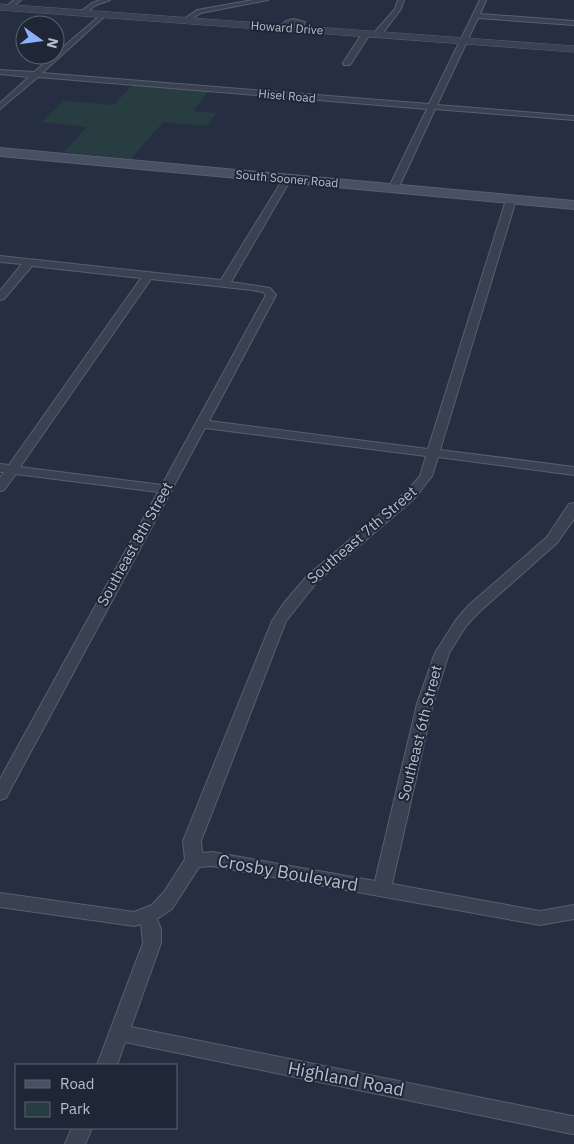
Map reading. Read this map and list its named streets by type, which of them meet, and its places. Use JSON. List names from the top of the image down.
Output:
{
  "streets": {
    "main road": ["South Sooner Road"],
    "street": [
      "Howard Drive",
      "Hisel Road",
      "Southeast 7th Street",
      "Southeast 8th Street",
      "Southeast 6th Street",
      "Crosby Boulevard",
      "Highland Road"
    ]
  },
  "crossings": [
    ["South Sooner Road", "Southeast 7th Street"],
    ["Southeast 7th Street", "Crosby Boulevard"],
    ["Southeast 6th Street", "Crosby Boulevard"]
  ],
  "legend": ["Road", "Park"],
  "north": "right"
}
